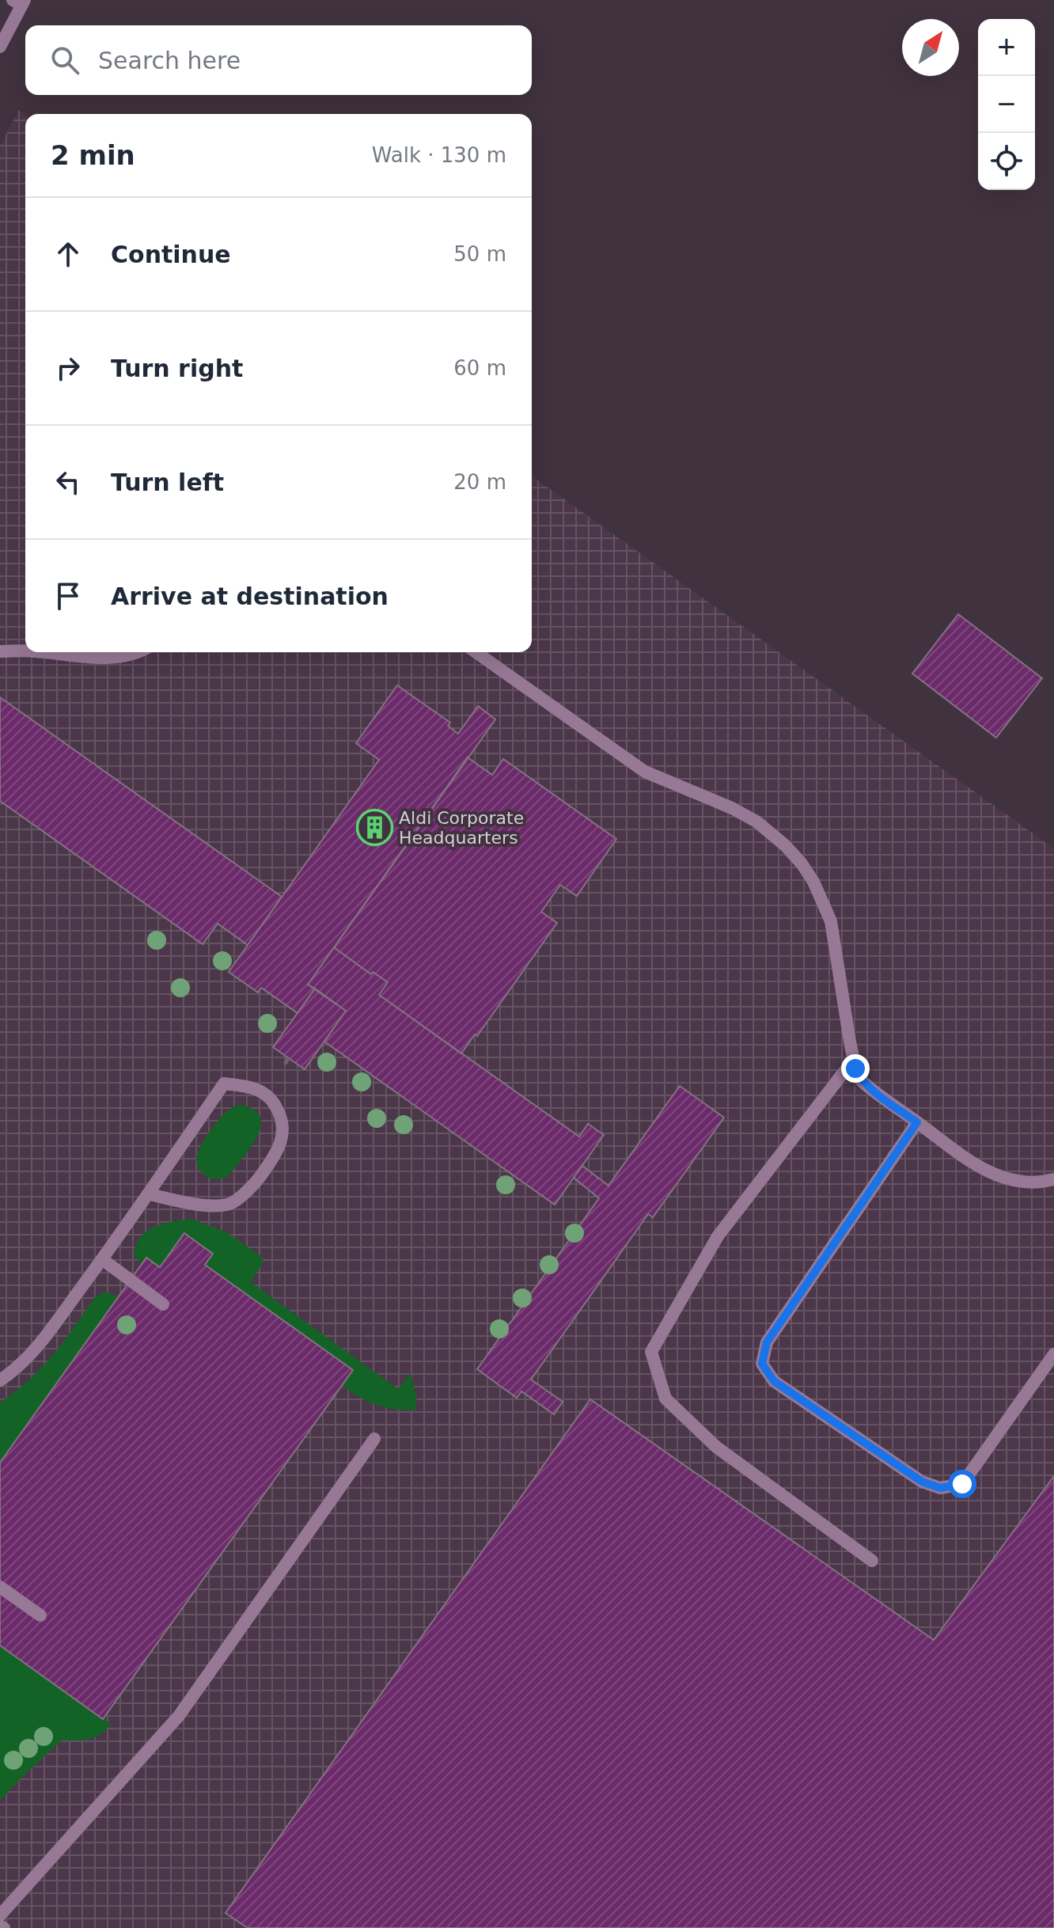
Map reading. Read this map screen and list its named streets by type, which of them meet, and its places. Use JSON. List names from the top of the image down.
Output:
{
  "places": {
    "building": ["Aldi Corporate Headquarters"]
  },
  "north": "top right",
  "page": {
    "map_buttons": ["+", "−"],
    "search": "Search here",
    "heading": ["2 min", "Walk · 130 m"],
    "list": [
      ["Continue", "50 m"],
      ["Turn right", "60 m"],
      ["Turn left", "20 m"],
      "Arrive at destination"
    ]
  }
}
